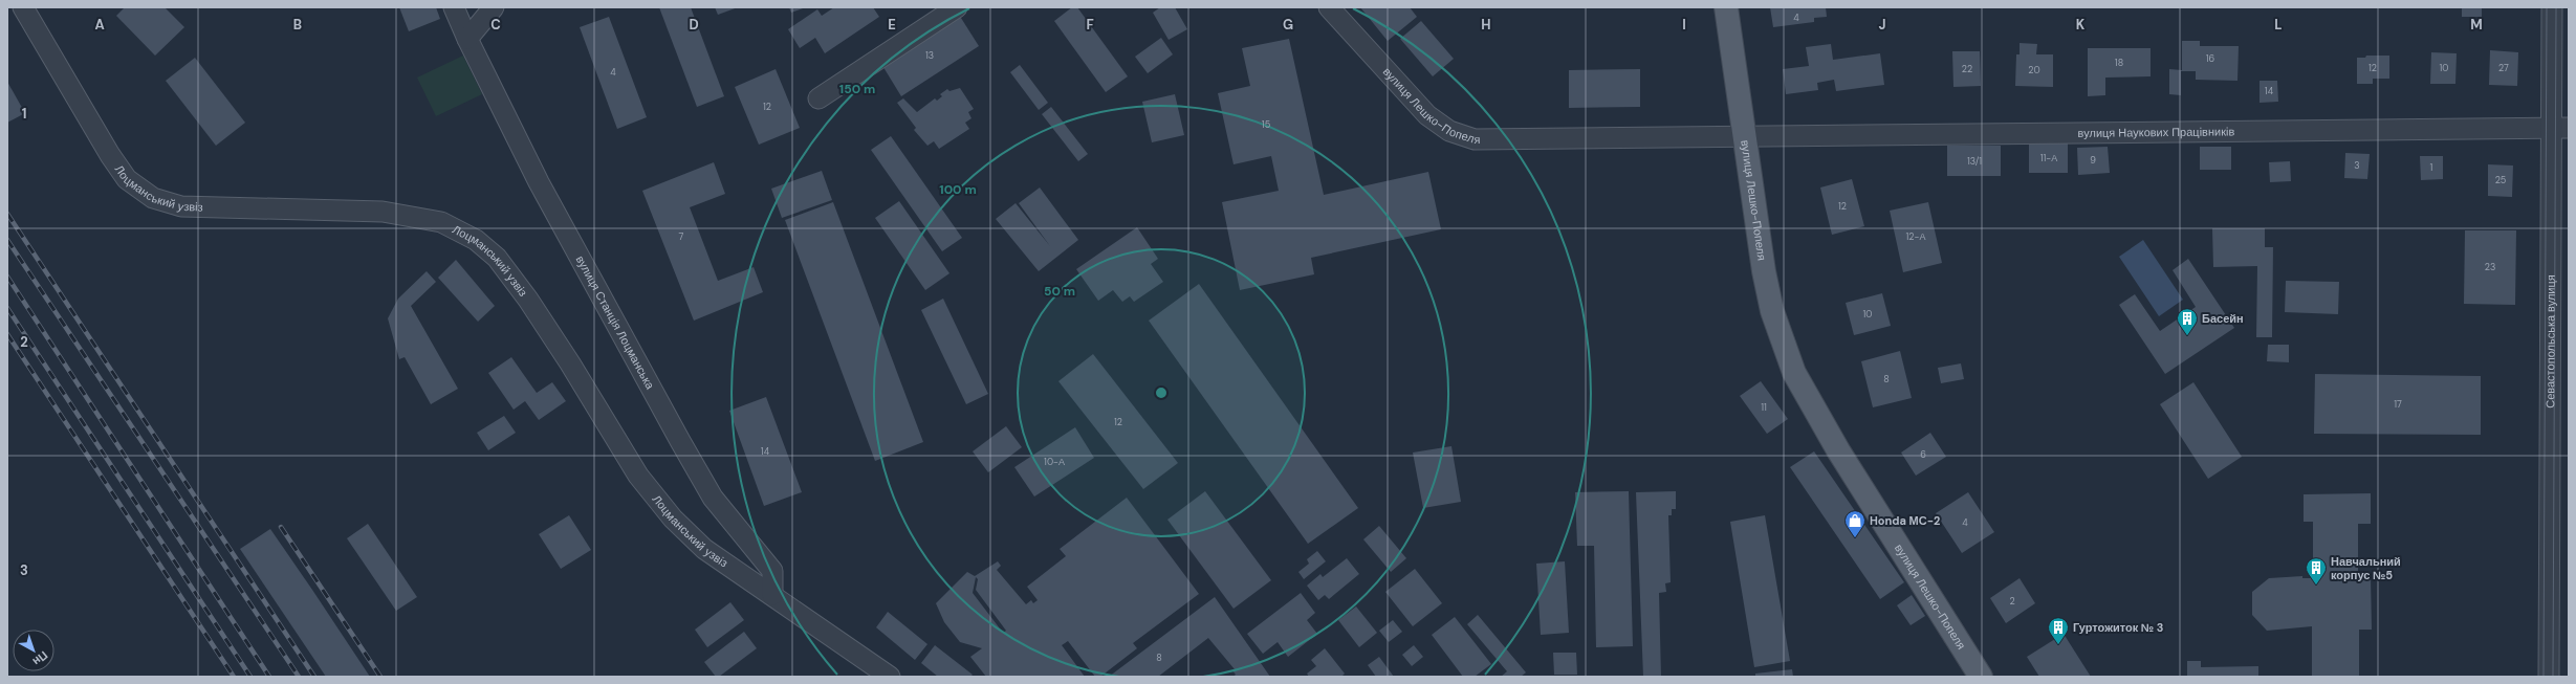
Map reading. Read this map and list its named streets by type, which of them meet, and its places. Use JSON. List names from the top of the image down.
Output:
{
  "streets": {
    "main road": ["вулиця Лешко-Попеля"],
    "street": [
      "вулиця Наукових Працівників",
      "Лоцманський узвіз",
      "вулиця Станція Лоцманська",
      "Севастопольська вулиця"
    ]
  },
  "crossings": [
    ["вулиця Лешко-Попеля", "вулиця Наукових Працівників"],
    ["вулиця Наукових Працівників", "Севастопольська вулиця"],
    ["Лоцманський узвіз", "вулиця Станція Лоцманська"]
  ],
  "places": {
    "building": ["Басейн", "Навчальний корпус №5", "Гуртожиток № 3"],
    "shop": ["Honda МС-2"]
  },
  "house_numbers": [
    "4",
    "13",
    "16",
    "18",
    "12",
    "10",
    "27",
    "22",
    "20",
    "4",
    "14",
    "12",
    "15",
    "11-А",
    "9",
    "13/1",
    "3",
    "1",
    "25",
    "12",
    "7",
    "12-А",
    "23",
    "10",
    "8",
    "17",
    "11",
    "12",
    "14",
    "6",
    "10-А",
    "4",
    "2",
    "8"
  ],
  "north": "bottom right",
  "grid": {
    "columns": [
      "A",
      "B",
      "C",
      "D",
      "E",
      "F",
      "G",
      "H",
      "I",
      "J",
      "K",
      "L",
      "M"
    ],
    "rows": ["1", "2", "3"]
  },
  "rings": ["150 m", "100 m", "50 m"]
}
